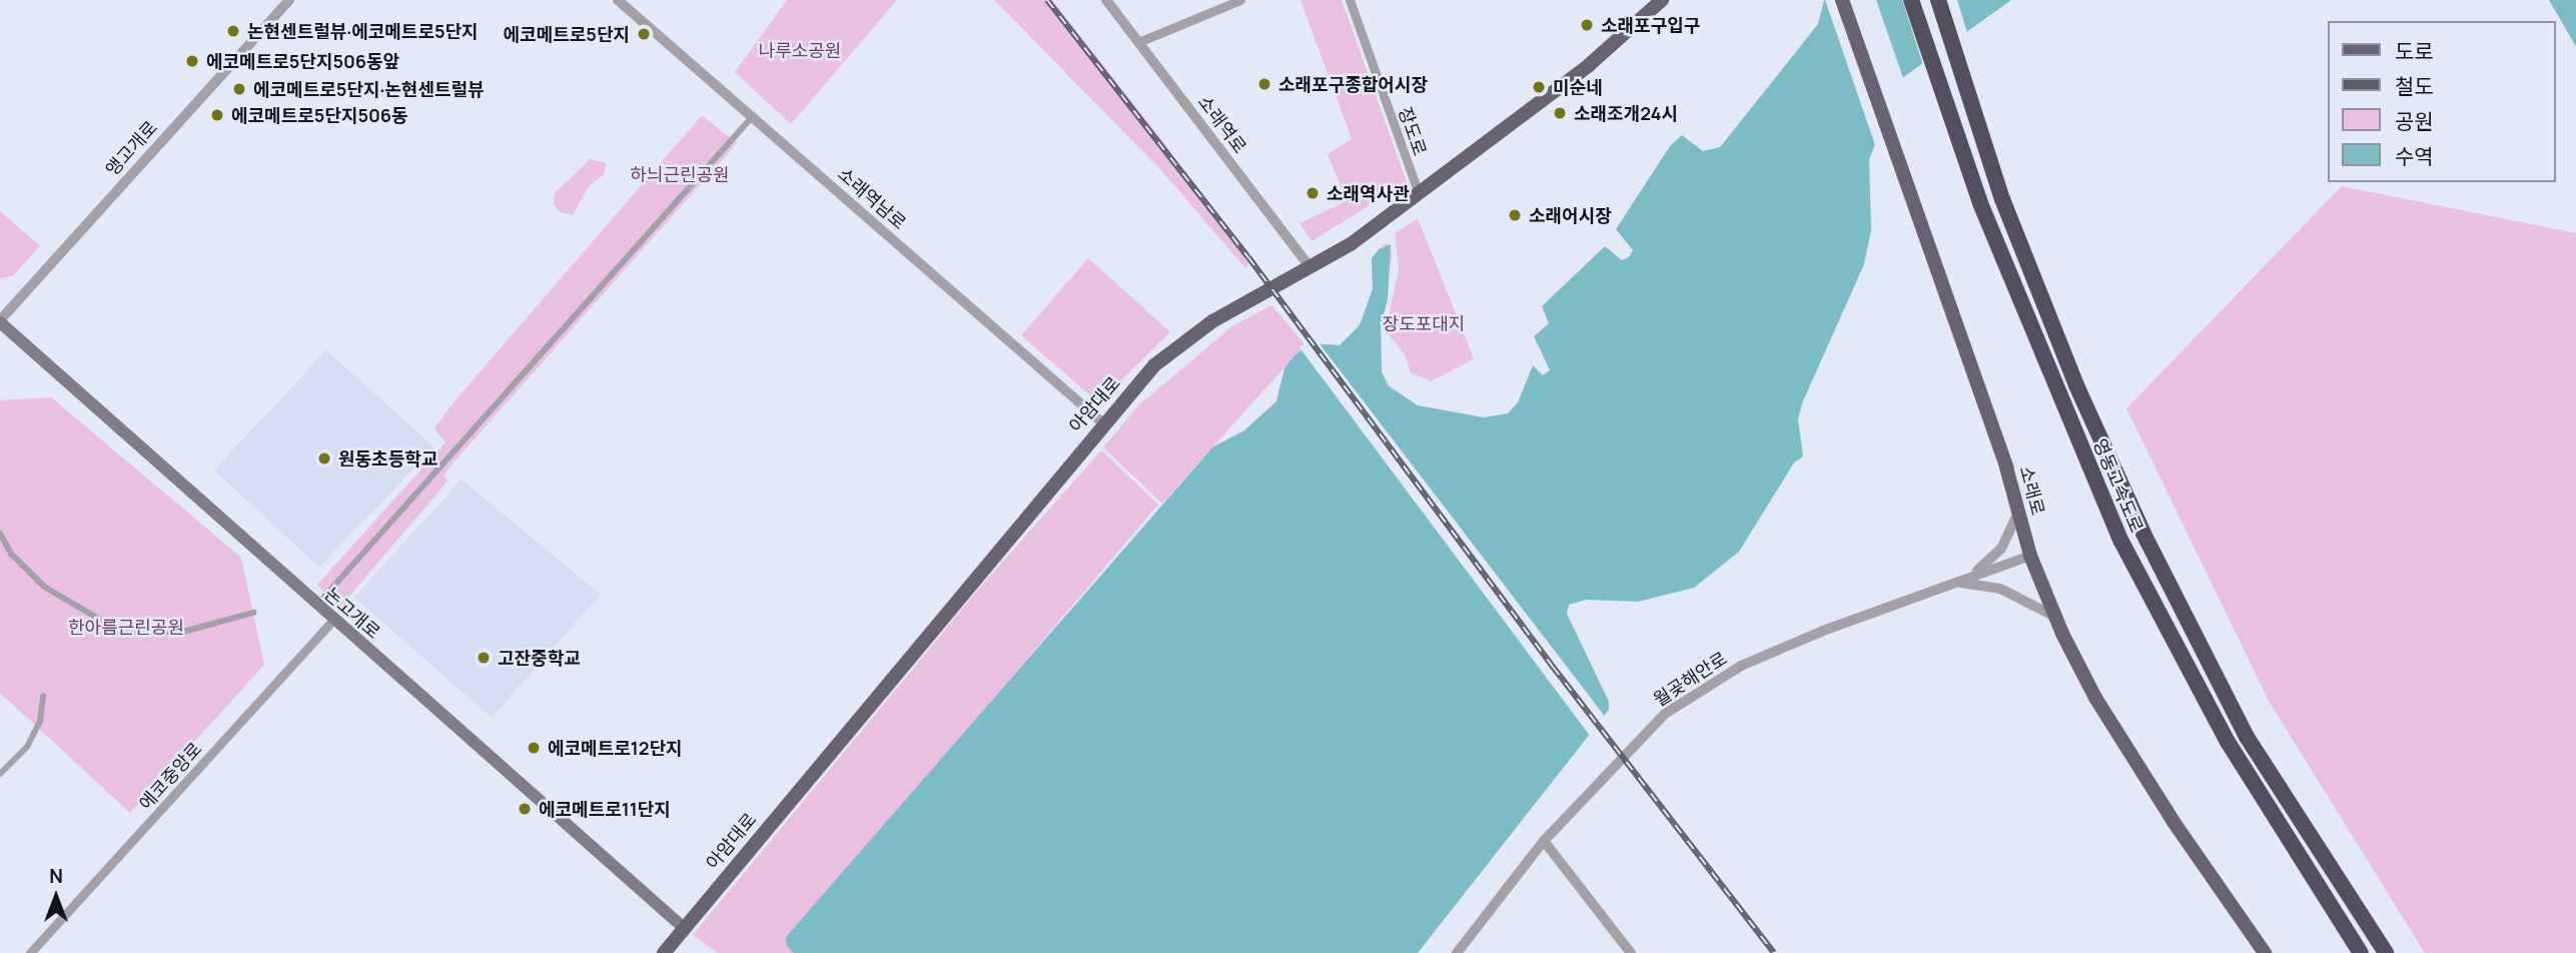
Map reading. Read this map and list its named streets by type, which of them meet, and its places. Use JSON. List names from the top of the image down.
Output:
{
  "streets": {
    "highway": ["영동고속도로"],
    "main road": ["아암대로", "소래로", "논고개로"],
    "street": [
      "소래역로",
      "장도로",
      "앵고개로",
      "소래역남로",
      "월곶해안로",
      "에코중앙로"
    ]
  },
  "crossings": [
    ["소래역로", "아암대로"],
    ["장도로", "아암대로"],
    ["앵고개로", "논고개로"],
    ["소래역남로", "아암대로"],
    ["아암대로", "논고개로"],
    ["소래로", "월곶해안로"],
    ["논고개로", "에코중앙로"]
  ],
  "parks": [
    "나루소공원",
    "하늬근린공원",
    "장도포대지",
    "한아름근린공원"
  ],
  "places": [
    "소래포구입구",
    "논현센트럴뷰·에코메트로5단지",
    "에코메트로5단지",
    "에코메트로5단지506동앞",
    "소래포구종합어시장",
    "미순네",
    "에코메트로5단지·논현센트럴뷰",
    "소래조개24시",
    "에코메트로5단지506동",
    "소래역사관",
    "소래어시장",
    "원동초등학교",
    "고잔중학교",
    "에코메트로12단지",
    "에코메트로11단지"
  ],
  "legend": [
    "도로",
    "철도",
    "공원",
    "수역"
  ],
  "north": "top"
}
